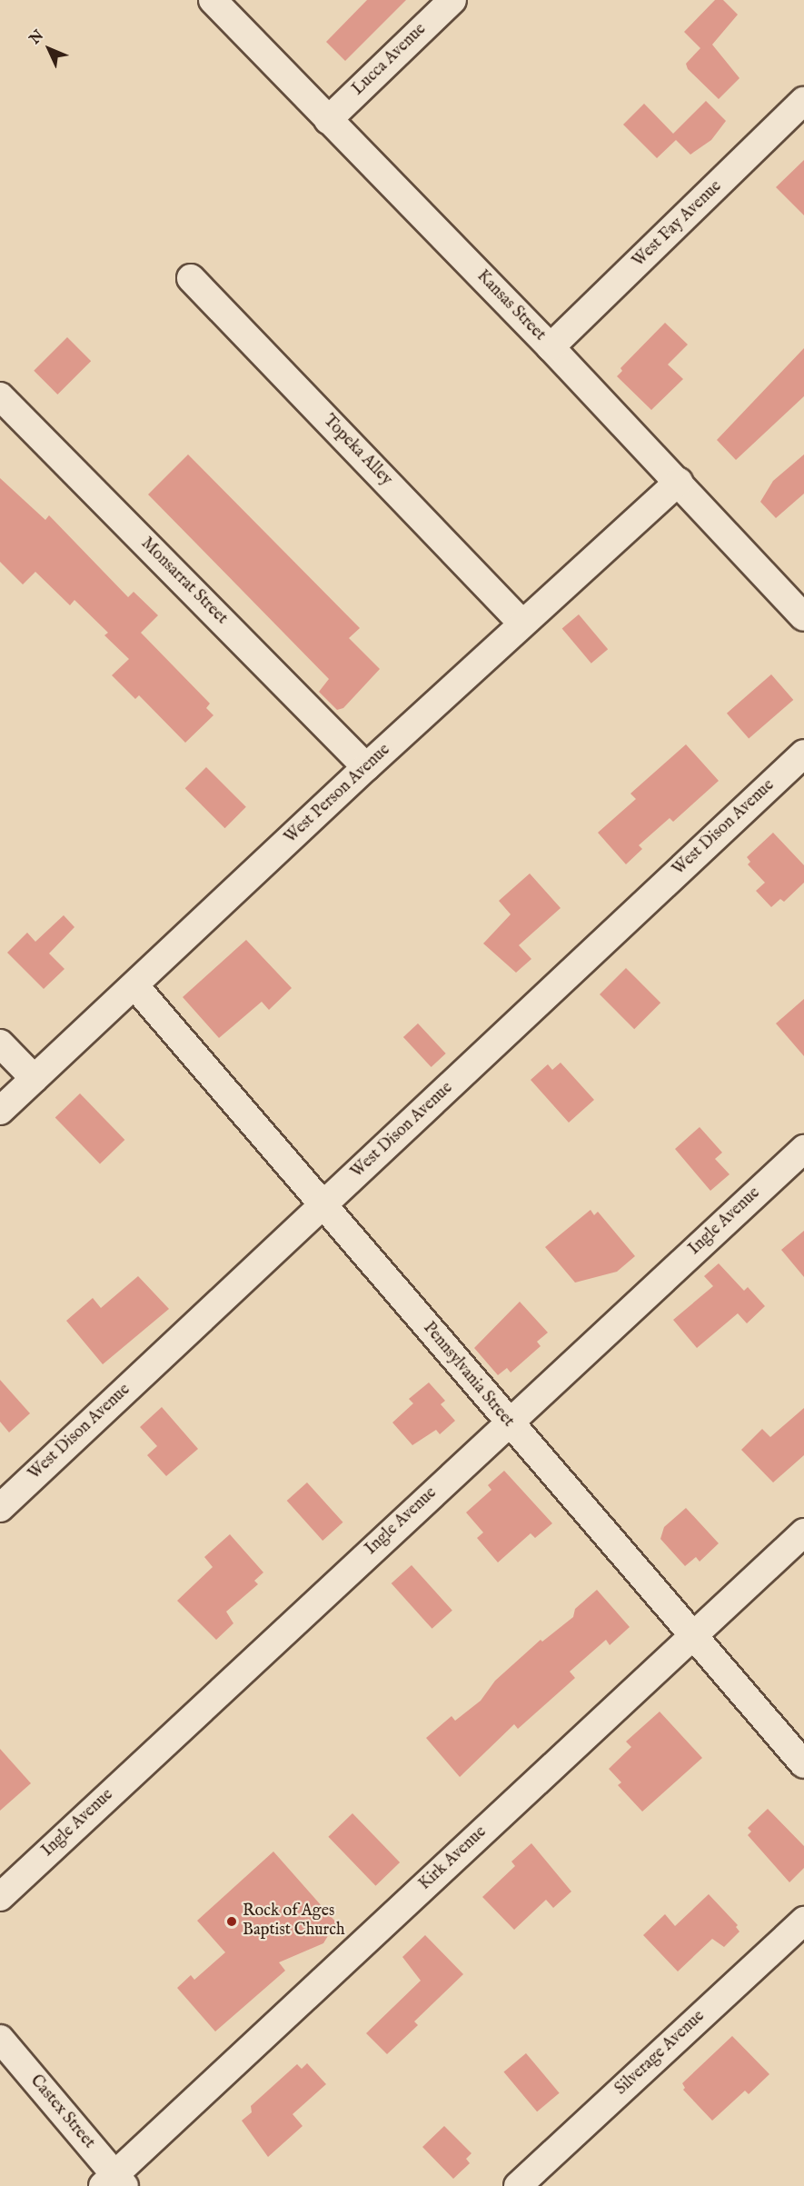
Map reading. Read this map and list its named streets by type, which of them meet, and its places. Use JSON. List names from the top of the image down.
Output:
{
  "streets": {
    "street": [
      "Lucca Avenue",
      "West Fay Avenue",
      "Kansas Street",
      "Topeka Alley",
      "Monsarrat Street",
      "West Person Avenue",
      "West Dison Avenue",
      "Ingle Avenue",
      "Pennsylvania Street",
      "Kirk Avenue",
      "Silverage Avenue",
      "Castex Street"
    ]
  },
  "crossings": [
    ["Lucca Avenue", "Kansas Street"],
    ["West Fay Avenue", "Kansas Street"],
    ["Kansas Street", "West Person Avenue"],
    ["Topeka Alley", "West Person Avenue"],
    ["Monsarrat Street", "West Person Avenue"],
    ["West Person Avenue", "Pennsylvania Street"],
    ["West Dison Avenue", "Pennsylvania Street"],
    ["Ingle Avenue", "Pennsylvania Street"],
    ["Pennsylvania Street", "Kirk Avenue"],
    ["Kirk Avenue", "Castex Street"]
  ],
  "places": ["Rock of Ages Baptist Church"],
  "north": "top left"
}
